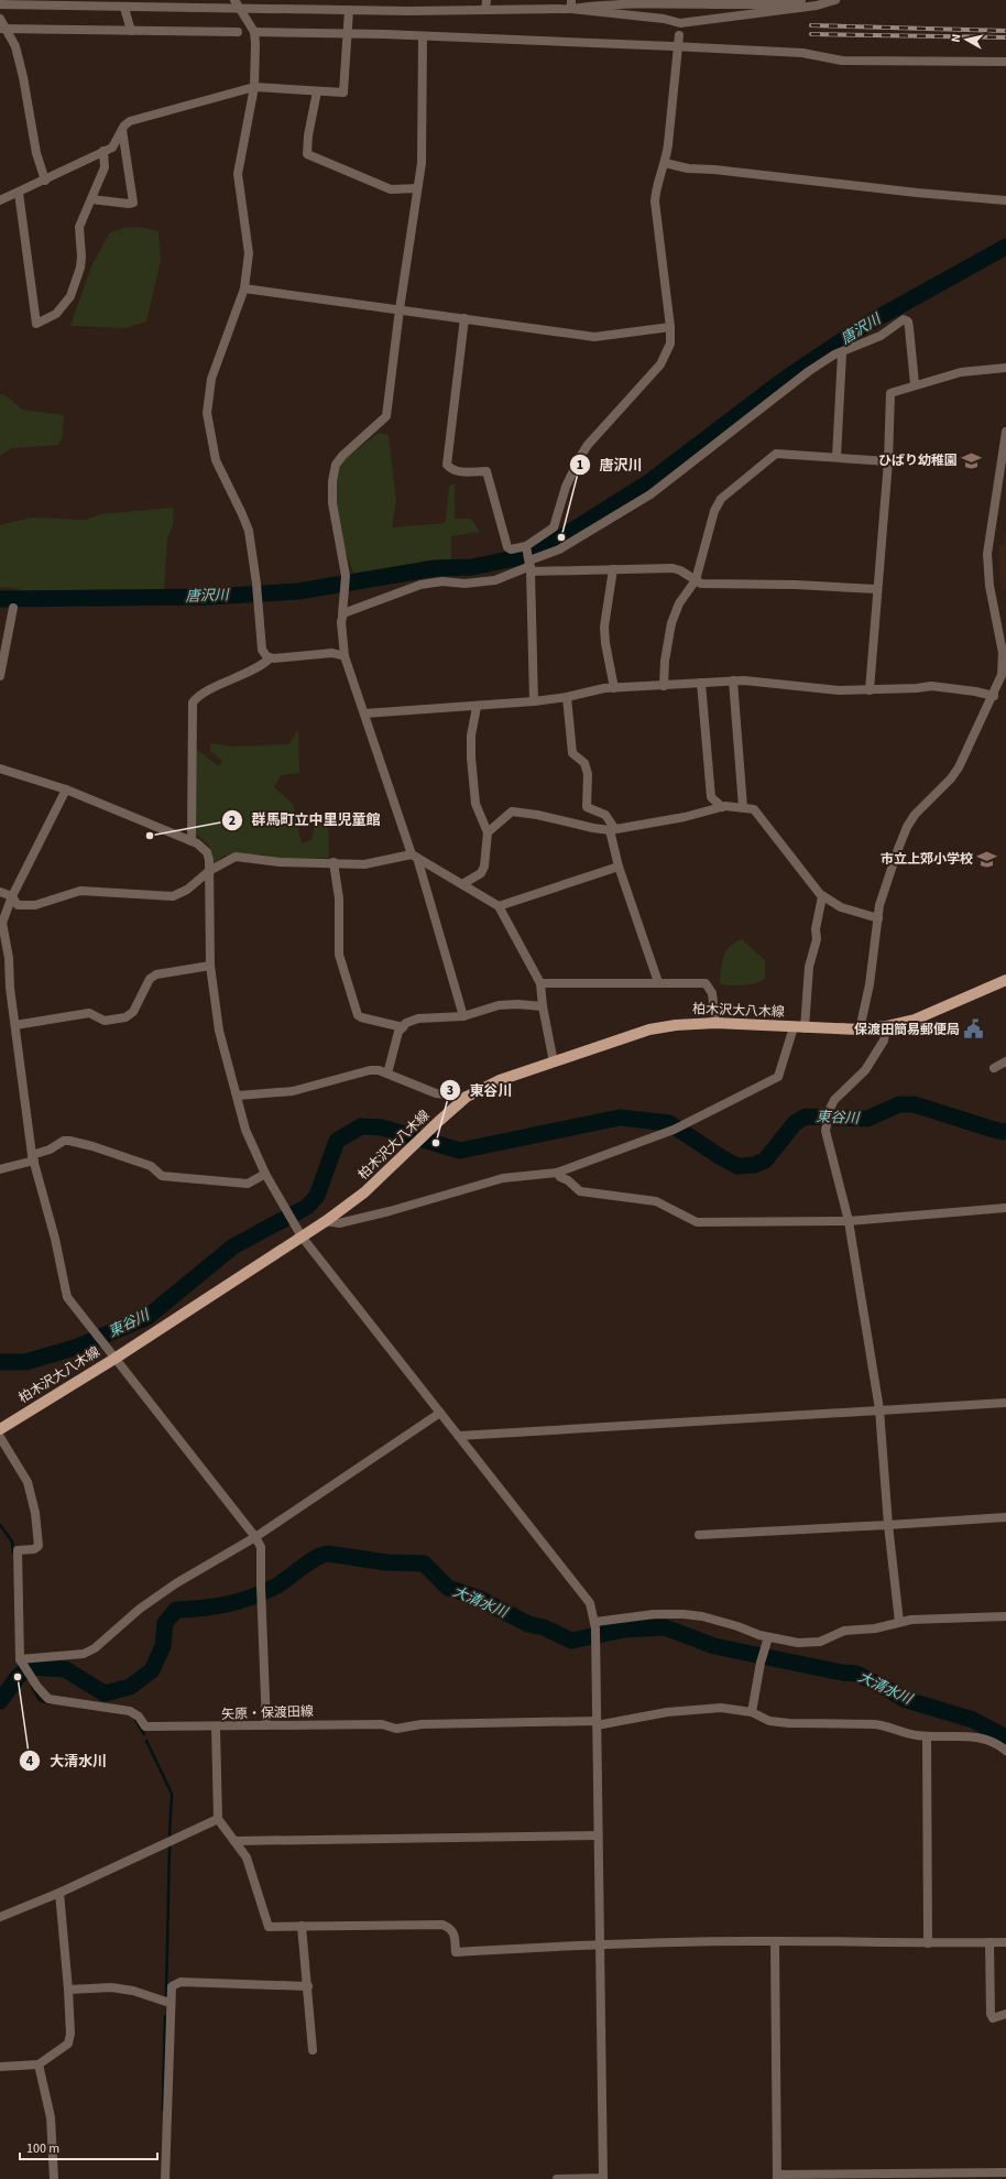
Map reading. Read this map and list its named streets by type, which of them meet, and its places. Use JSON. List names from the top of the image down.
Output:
{
  "streets": {
    "main road": ["柏木沢大八木線"],
    "street": ["矢原・保渡田線"]
  },
  "water": ["唐沢川", "東谷川", "大清水川"],
  "places": {
    "school or university": ["ひばり幼稚園", "市立上郊小学校"],
    "other": [
      "唐沢川",
      "群馬町立中里児童館",
      "東谷川",
      "大清水川"
    ],
    "public building": ["保渡田簡易郵便局"]
  },
  "scale_bar": "100 m",
  "north": "left"
}
